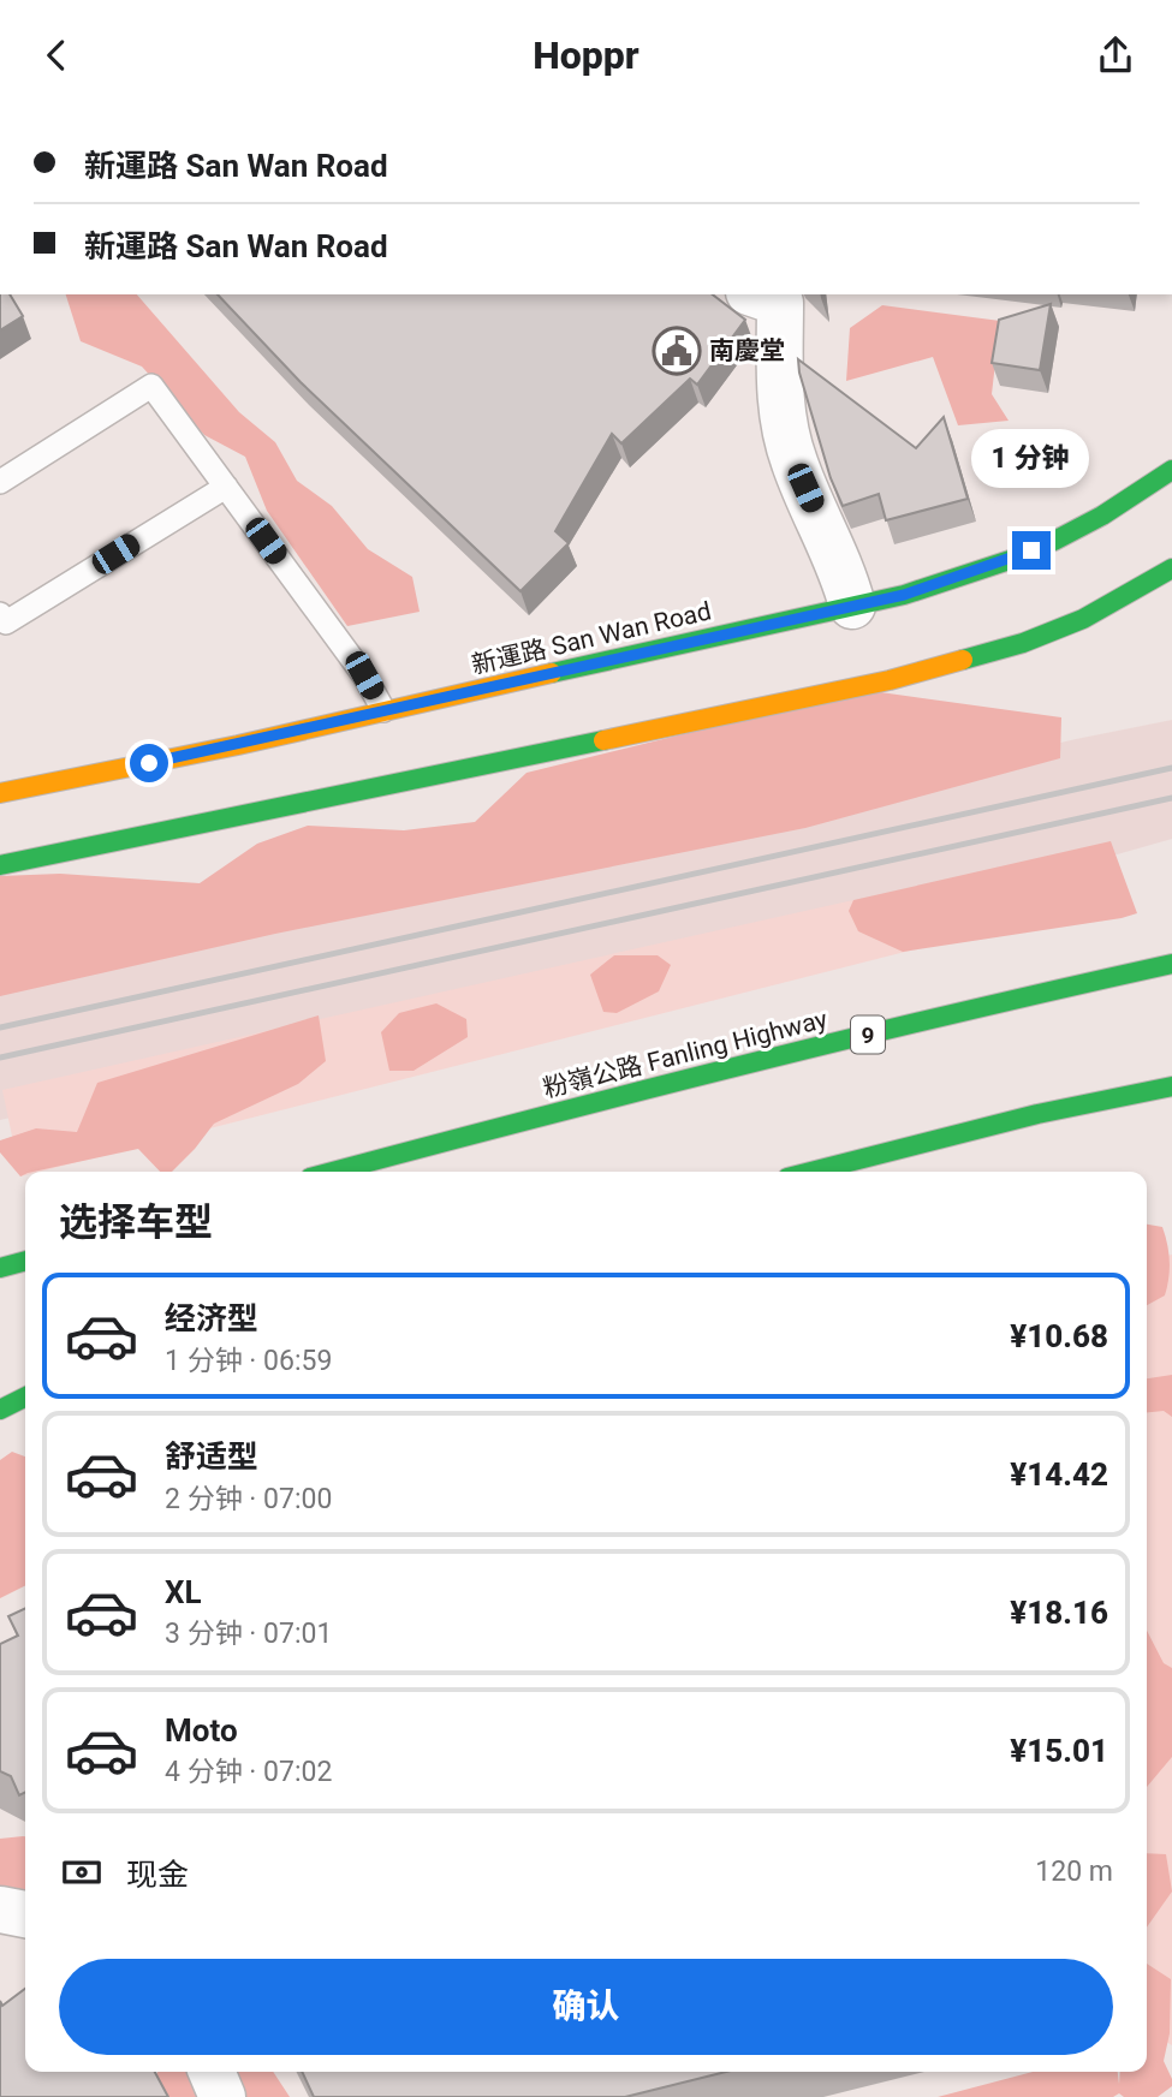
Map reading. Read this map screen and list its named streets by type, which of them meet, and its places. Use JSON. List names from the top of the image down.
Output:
{
  "streets": {
    "main road": ["新運路 San Wan Road", "9", "粉嶺公路 Fanling Highway"]
  },
  "places": {
    "public building": ["南慶堂"]
  },
  "page": {
    "header": "Hoppr",
    "banner": ["新運路 San Wan Road", "新運路 San Wan Road"],
    "bubble": "1 分钟",
    "heading": "选择车型",
    "list": [
      {
        "name": "经济型",
        "note": "1 分钟 · 06:59",
        "value": "¥10.68"
      },
      {
        "name": "舒适型",
        "note": "2 分钟 · 07:00",
        "value": "¥14.42"
      },
      {
        "name": "XL",
        "note": "3 分钟 · 07:01",
        "value": "¥18.16"
      },
      {
        "name": "Moto",
        "note": "4 分钟 · 07:02",
        "value": "¥15.01"
      }
    ],
    "pay": ["现金", "120 m"],
    "buttons": "确认"
  }
}
